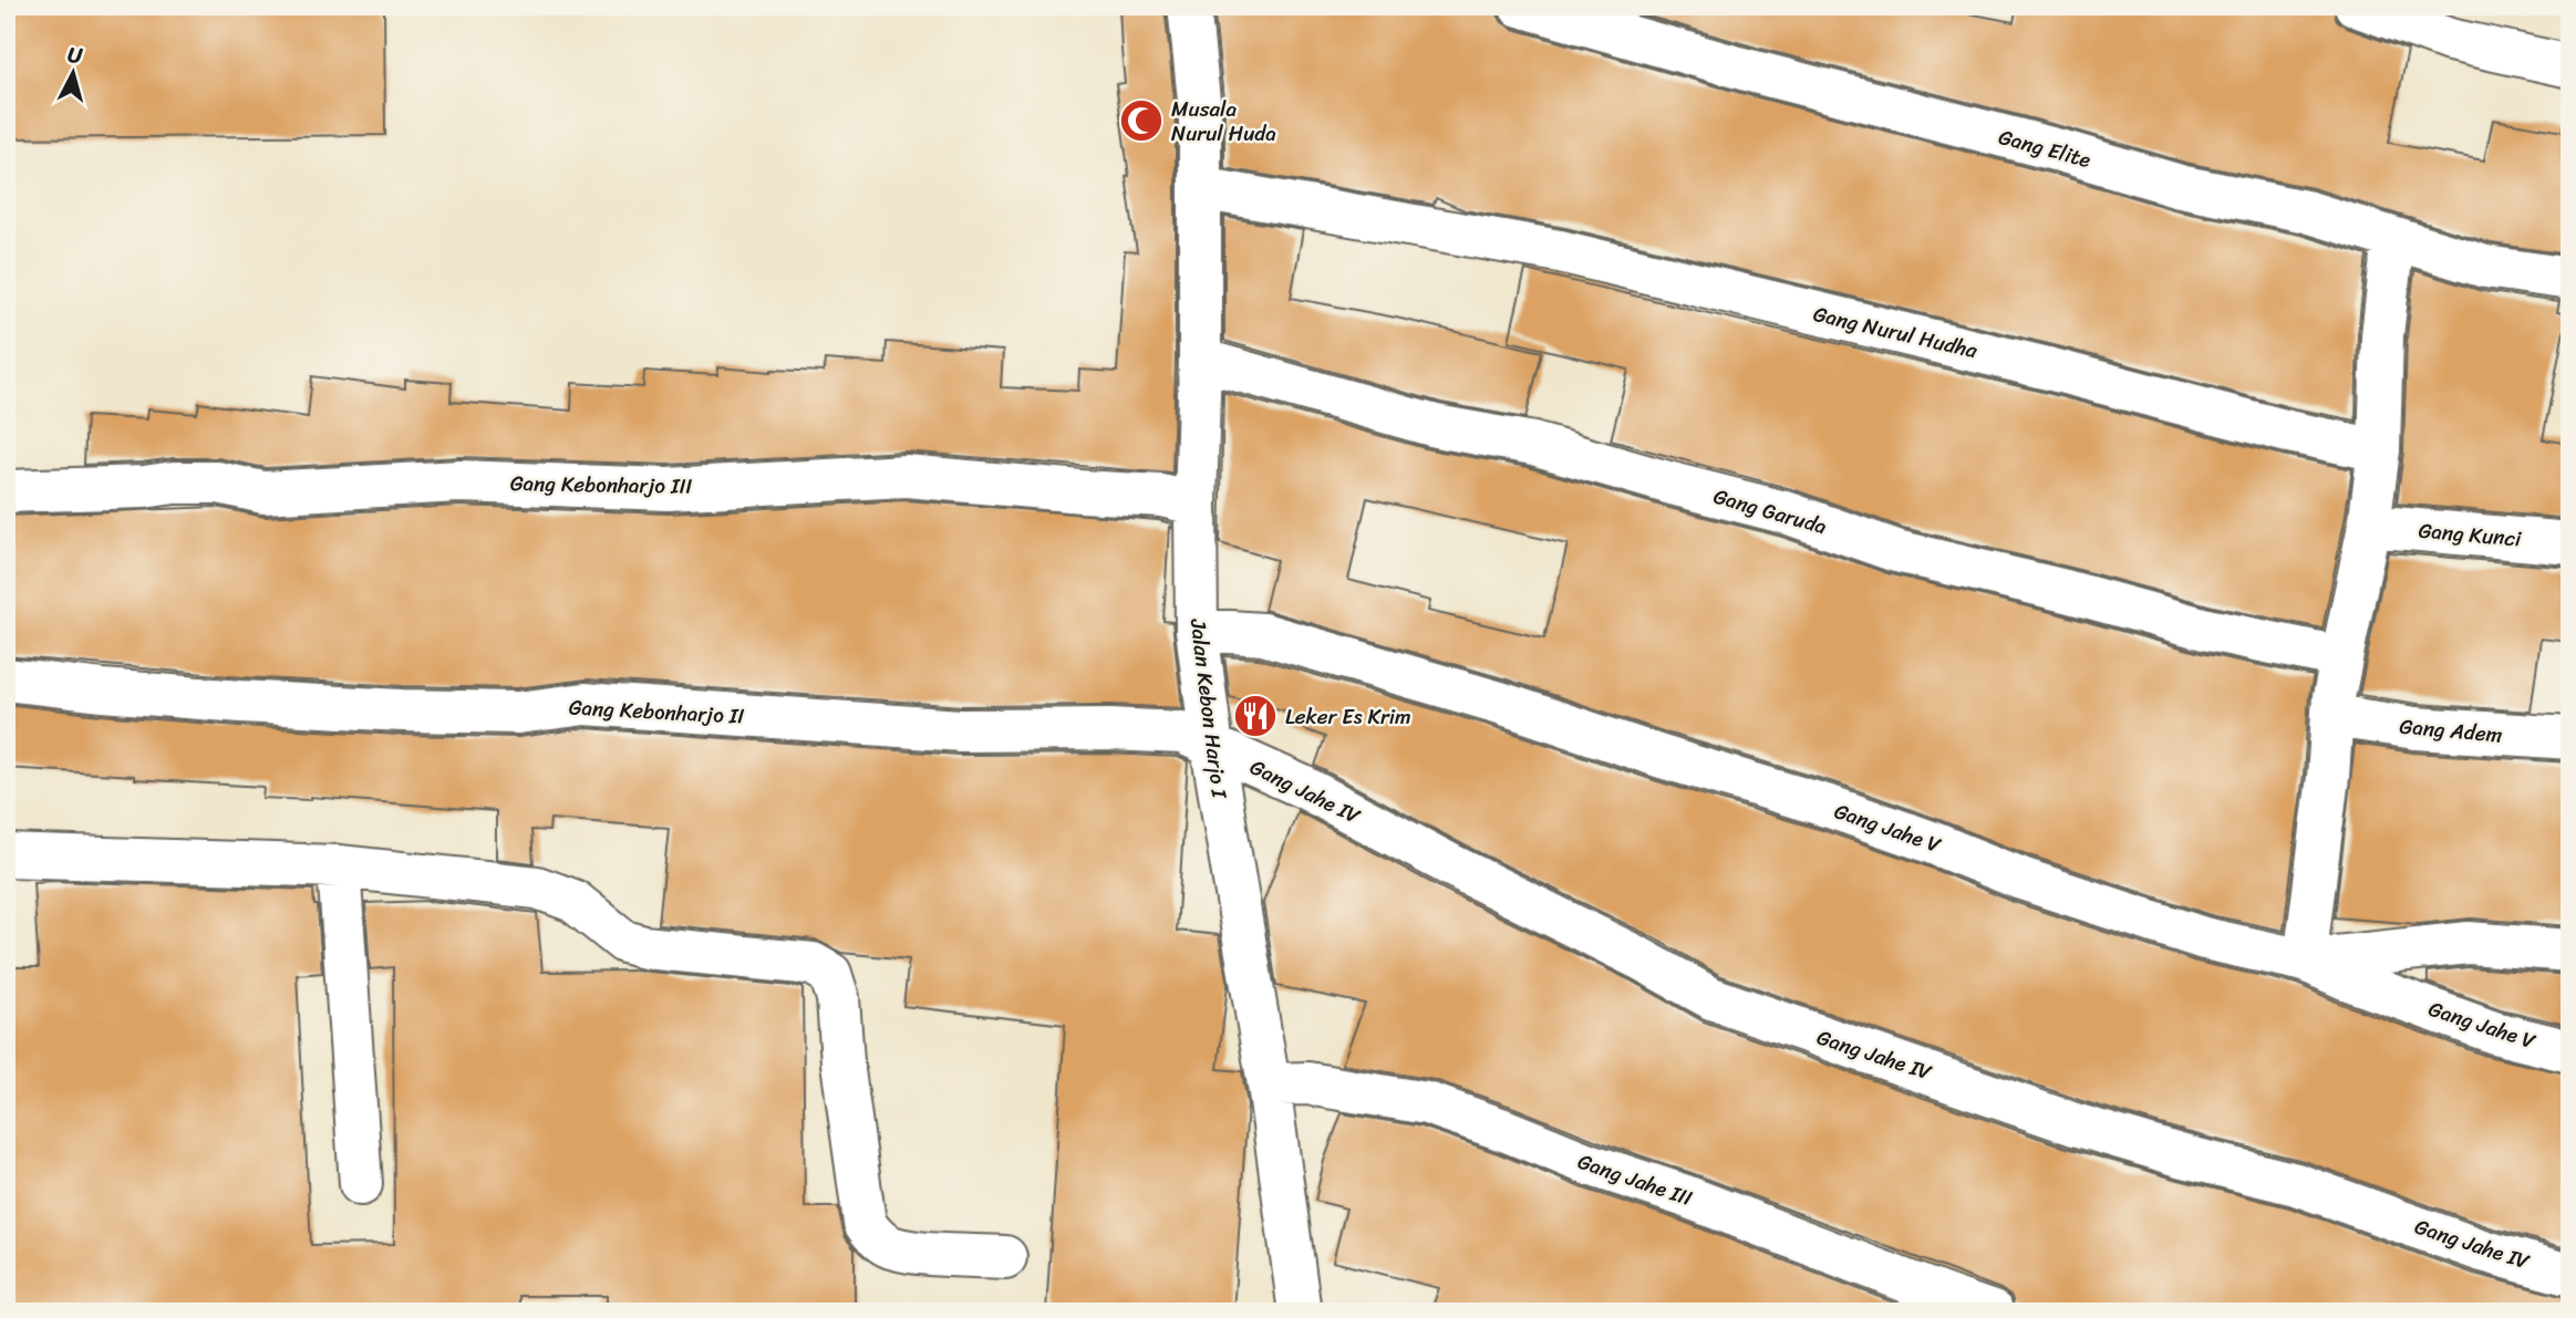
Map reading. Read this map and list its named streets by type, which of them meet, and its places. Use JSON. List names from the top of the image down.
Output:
{
  "streets": {
    "street": [
      "Gang Elite",
      "Gang Nurul Hudha",
      "Gang Kebonharjo III",
      "Gang Garuda",
      "Gang Kunci",
      "Jalan Kebon Harjo I",
      "Gang Kebonharjo II",
      "Gang Adem",
      "Gang Jahe IV",
      "Gang Jahe V",
      "Gang Jahe III"
    ]
  },
  "crossings": [
    ["Gang Nurul Hudha", "Jalan Kebon Harjo I"],
    ["Gang Kebonharjo III", "Jalan Kebon Harjo I"],
    ["Gang Garuda", "Jalan Kebon Harjo I"],
    ["Jalan Kebon Harjo I", "Gang Kebonharjo II"],
    ["Jalan Kebon Harjo I", "Gang Jahe IV"],
    ["Jalan Kebon Harjo I", "Gang Jahe V"],
    ["Jalan Kebon Harjo I", "Gang Jahe III"],
    ["Gang Kebonharjo II", "Gang Jahe IV"]
  ],
  "places": {
    "mosque": ["Musala Nurul Huda"],
    "restaurant": ["Leker Es Krim"]
  },
  "north": "top"
}
